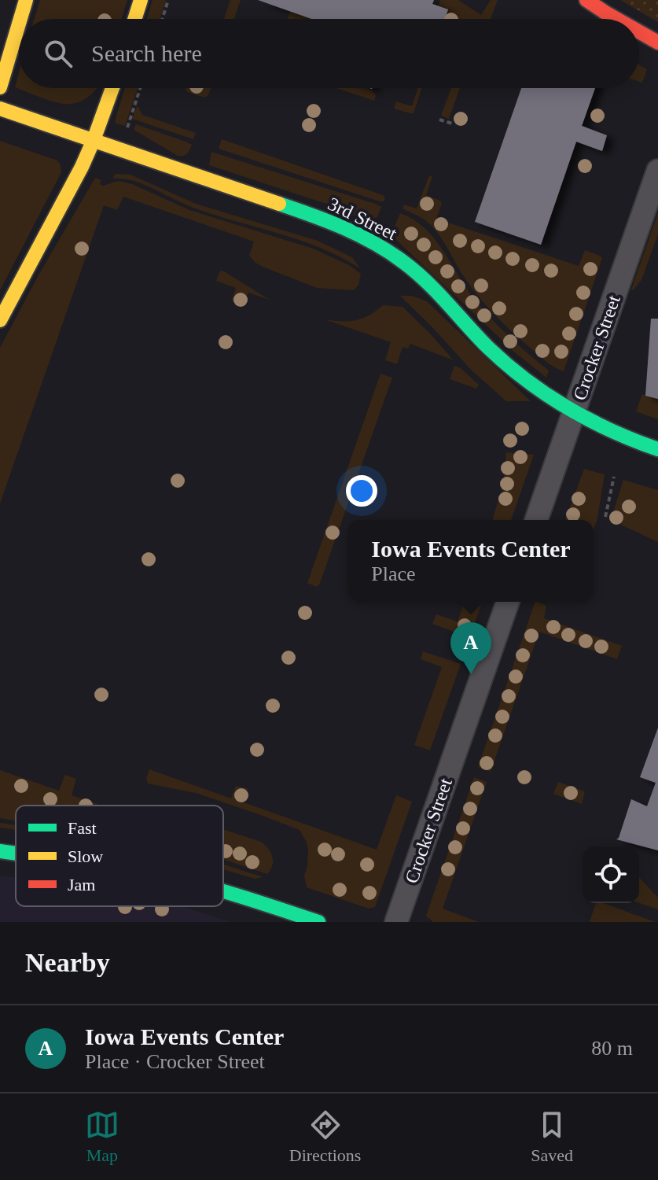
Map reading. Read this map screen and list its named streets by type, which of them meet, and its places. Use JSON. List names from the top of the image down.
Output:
{
  "streets": {
    "main road": ["3rd Street"],
    "street": ["Crocker Street"]
  },
  "crossings": [
    ["3rd Street", "Crocker Street"]
  ],
  "legend": ["Fast", "Slow", "Jam"],
  "page": {
    "search": "Search here",
    "popup": ["Iowa Events Center", "Place"],
    "pins": "A",
    "heading": "Nearby",
    "list": [
      {
        "mark": "A",
        "name": "Iowa Events Center",
        "note": "Place · Crocker Street",
        "value": "80 m"
      }
    ],
    "nav": ["Map", "Directions", "Saved"]
  }
}
